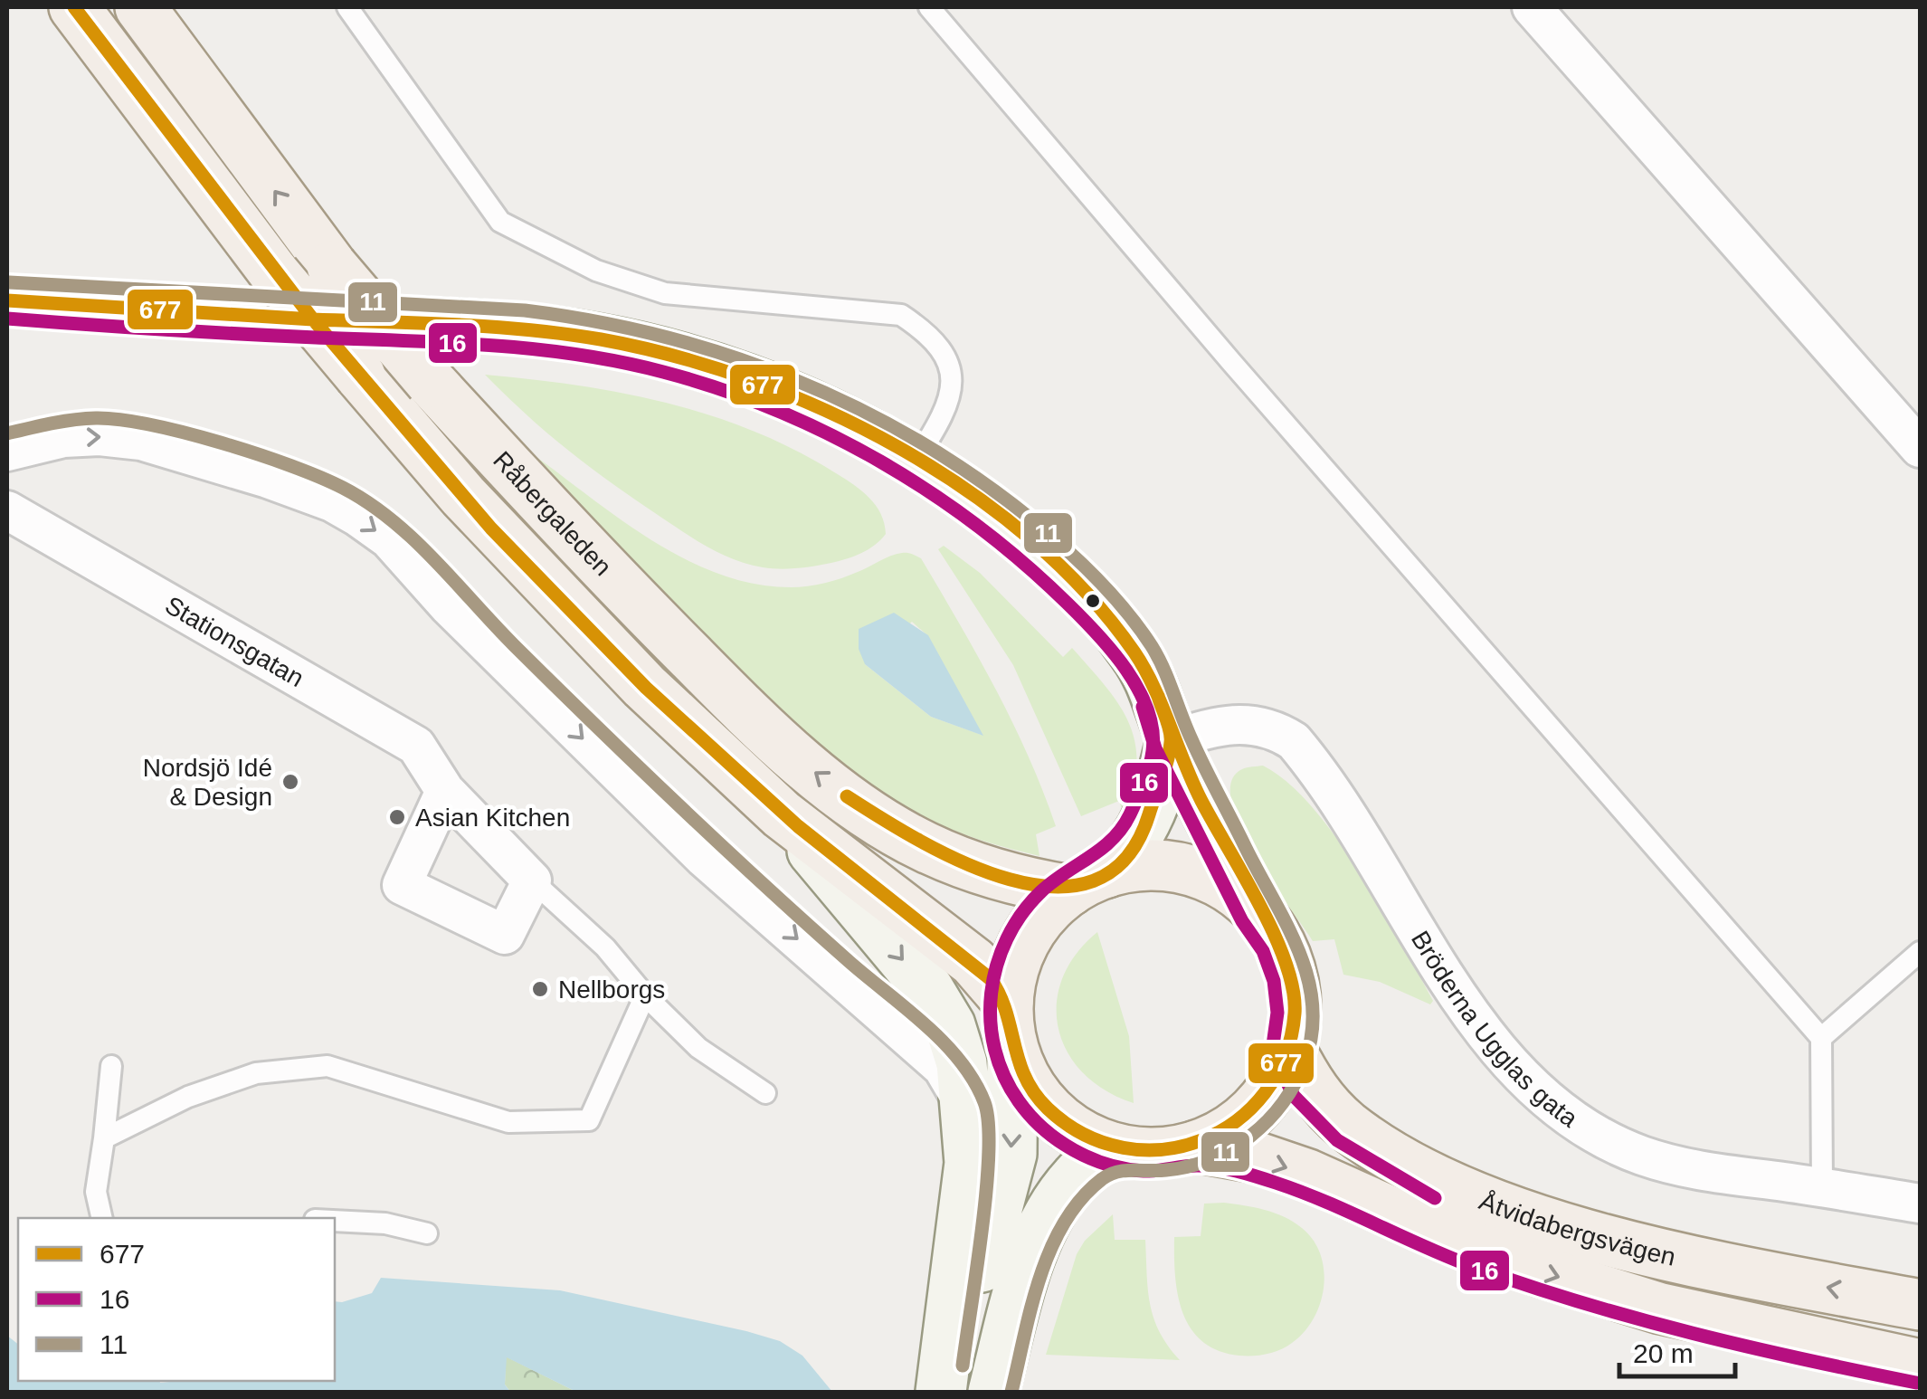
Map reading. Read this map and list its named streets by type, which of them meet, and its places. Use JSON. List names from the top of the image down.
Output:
{
  "streets": {
    "main road": ["Råbergaleden", "Åtvidabergsvägen"],
    "street": ["Stationsgatan", "Bröderna Ugglas gata"]
  },
  "crossings": [
    ["Råbergaleden", "Åtvidabergsvägen"]
  ],
  "places": ["Nordsjö Idé & Design", "Asian Kitchen", "Nellborgs"],
  "lines": ["transit line 677", "transit line 11", "transit line 16"],
  "legend": ["677", "16", "11"],
  "scale_bar": "20 m"
}
